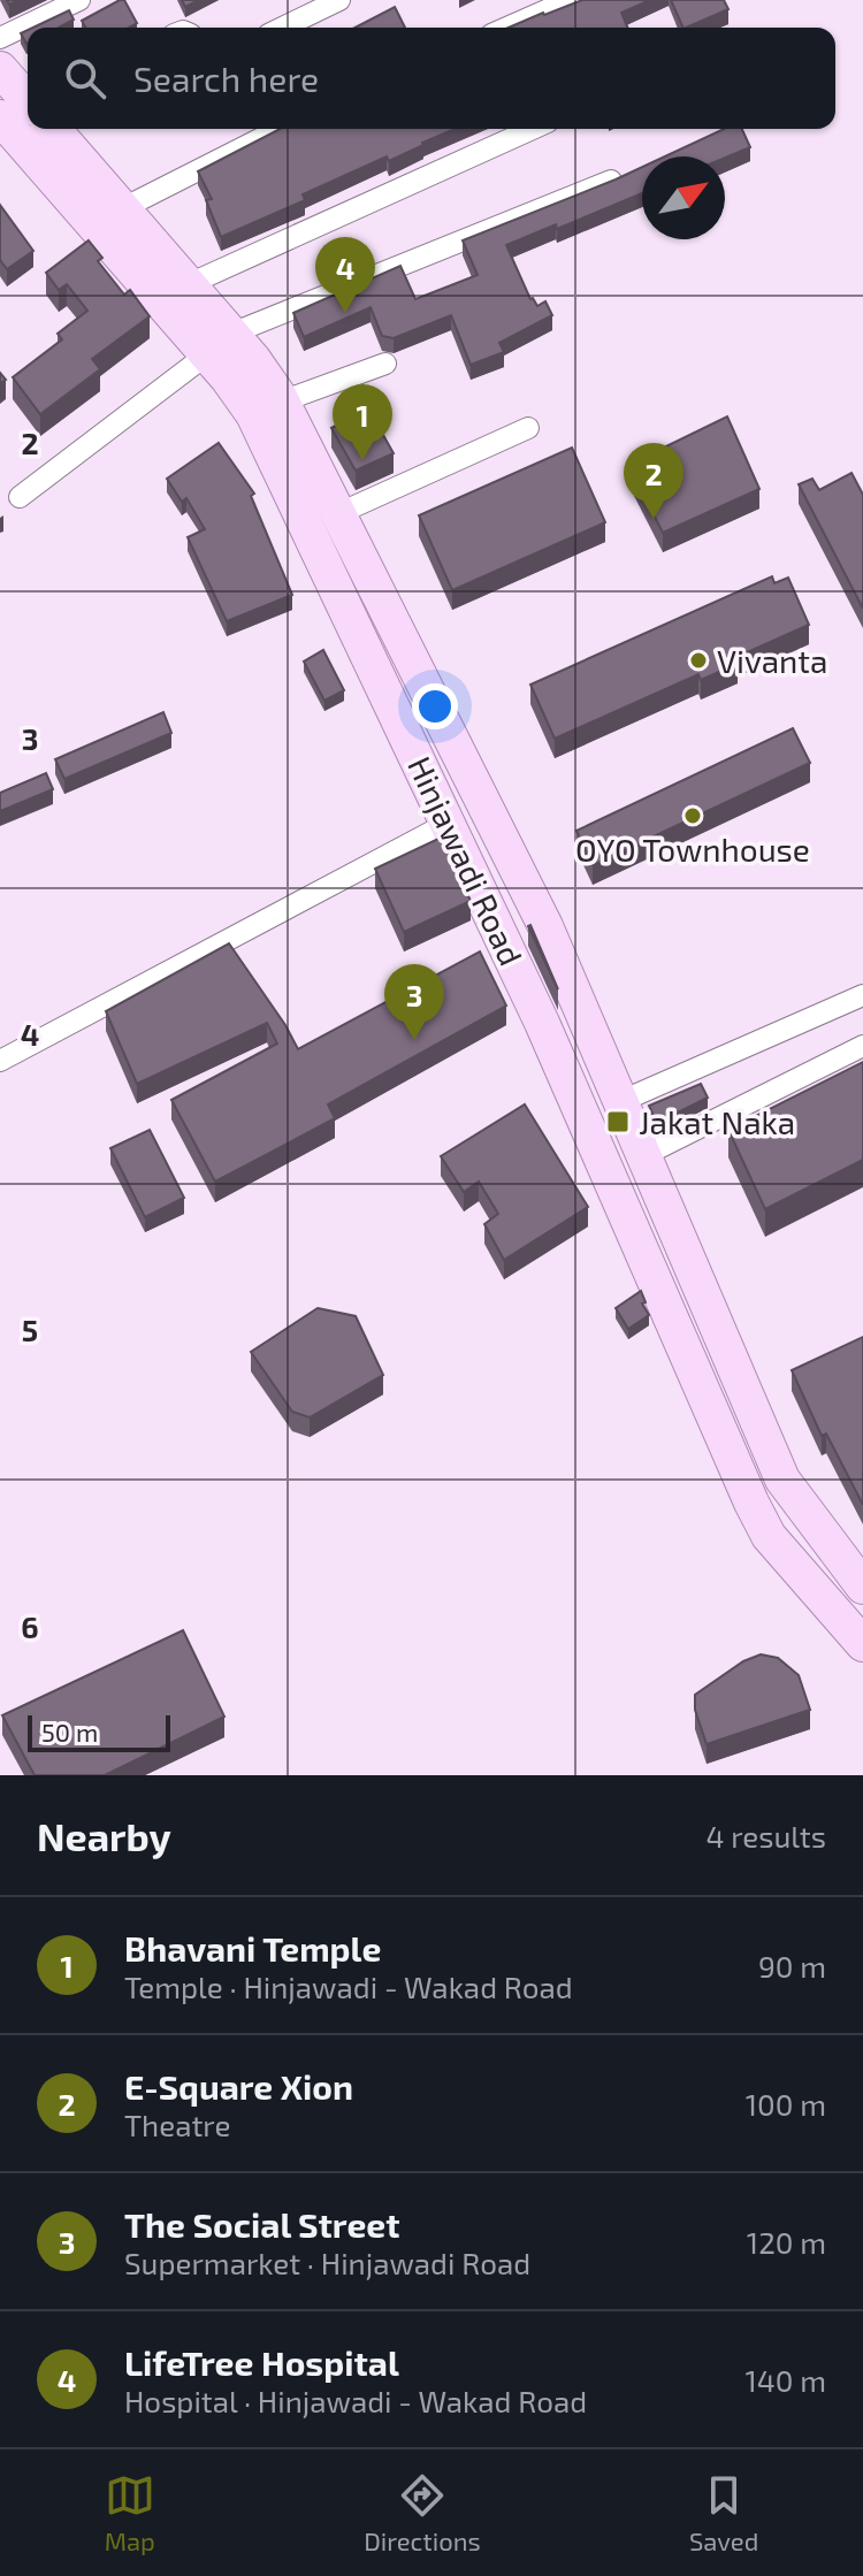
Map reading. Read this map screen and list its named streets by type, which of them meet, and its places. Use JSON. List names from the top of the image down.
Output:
{
  "streets": {
    "main road": ["Hinjawadi Road"]
  },
  "places": {
    "other": ["Vivanta", "OYO Townhouse"],
    "transit": ["Jakat Naka"]
  },
  "scale_bar": "50 m",
  "north": "top right",
  "page": {
    "search": "Search here",
    "pins": [
      "4",
      "1",
      "2",
      "3"
    ],
    "scale": "50 m",
    "heading": ["Nearby", "4 results"],
    "list": [
      {
        "mark": "1",
        "name": "Bhavani Temple",
        "note": "Temple · Hinjawadi - Wakad Road",
        "value": "90 m"
      },
      {
        "mark": "2",
        "name": "E-Square Xion",
        "note": "Theatre",
        "value": "100 m"
      },
      {
        "mark": "3",
        "name": "The Social Street",
        "note": "Supermarket · Hinjawadi Road",
        "value": "120 m"
      },
      {
        "mark": "4",
        "name": "LifeTree Hospital",
        "note": "Hospital · Hinjawadi - Wakad Road",
        "value": "140 m"
      }
    ],
    "nav": ["Map", "Directions", "Saved"]
  },
  "grid": {
    "rows": [
      "2",
      "3",
      "4",
      "5",
      "6"
    ]
  }
}
